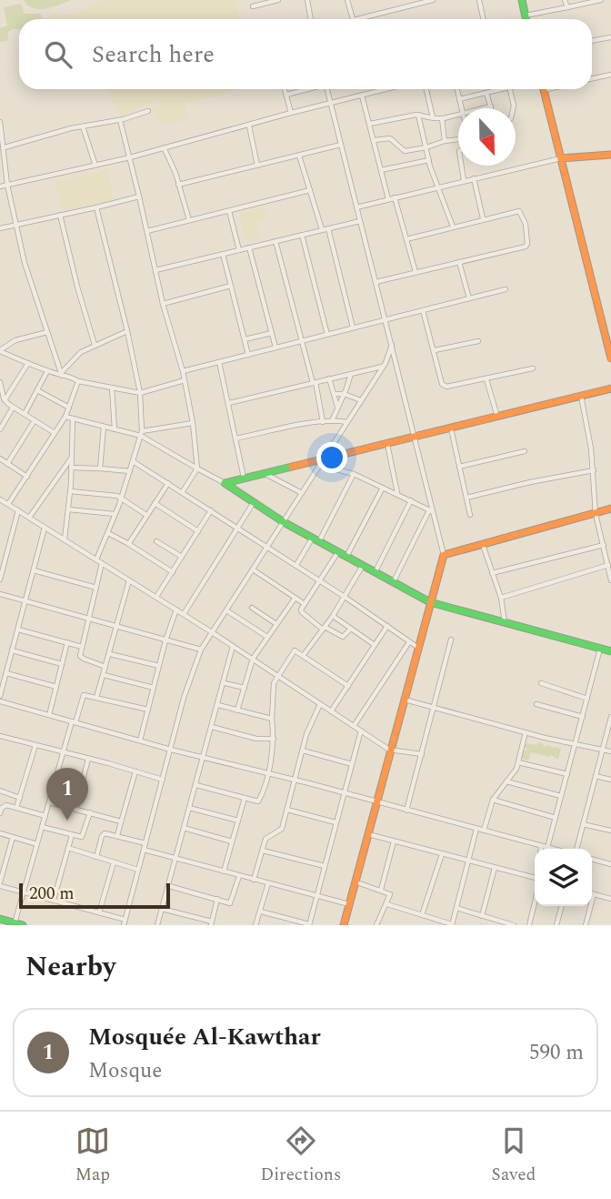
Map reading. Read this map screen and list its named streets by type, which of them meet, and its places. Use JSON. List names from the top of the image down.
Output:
{
  "scale_bar": "200 m",
  "north": "bottom",
  "page": {
    "search": "Search here",
    "pins": "1",
    "scale": "200 m",
    "heading": "Nearby",
    "list": [
      {
        "mark": "1",
        "name": "Mosquée Al-Kawthar",
        "note": "Mosque",
        "value": "590 m"
      }
    ],
    "nav": ["Map", "Directions", "Saved"]
  }
}
